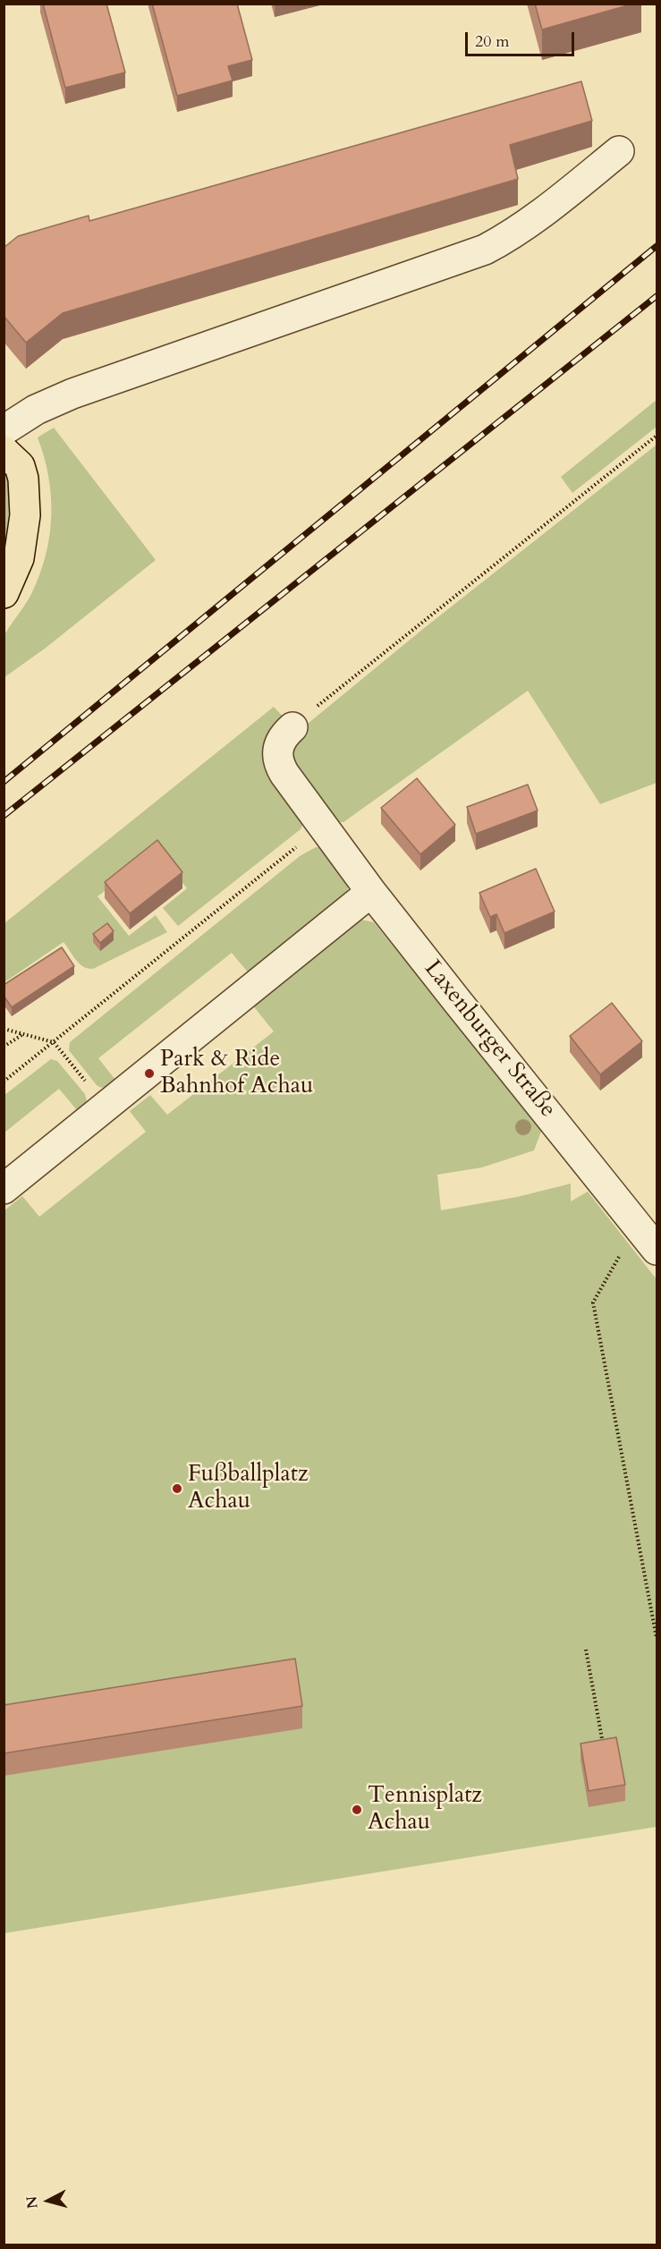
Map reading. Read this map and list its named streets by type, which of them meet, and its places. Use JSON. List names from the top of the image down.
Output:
{
  "streets": {
    "street": ["Laxenburger Straße"]
  },
  "places": ["Park & Ride Bahnhof Achau", "Fußballplatz Achau", "Tennisplatz Achau"],
  "scale_bar": "20 m",
  "north": "left"
}
